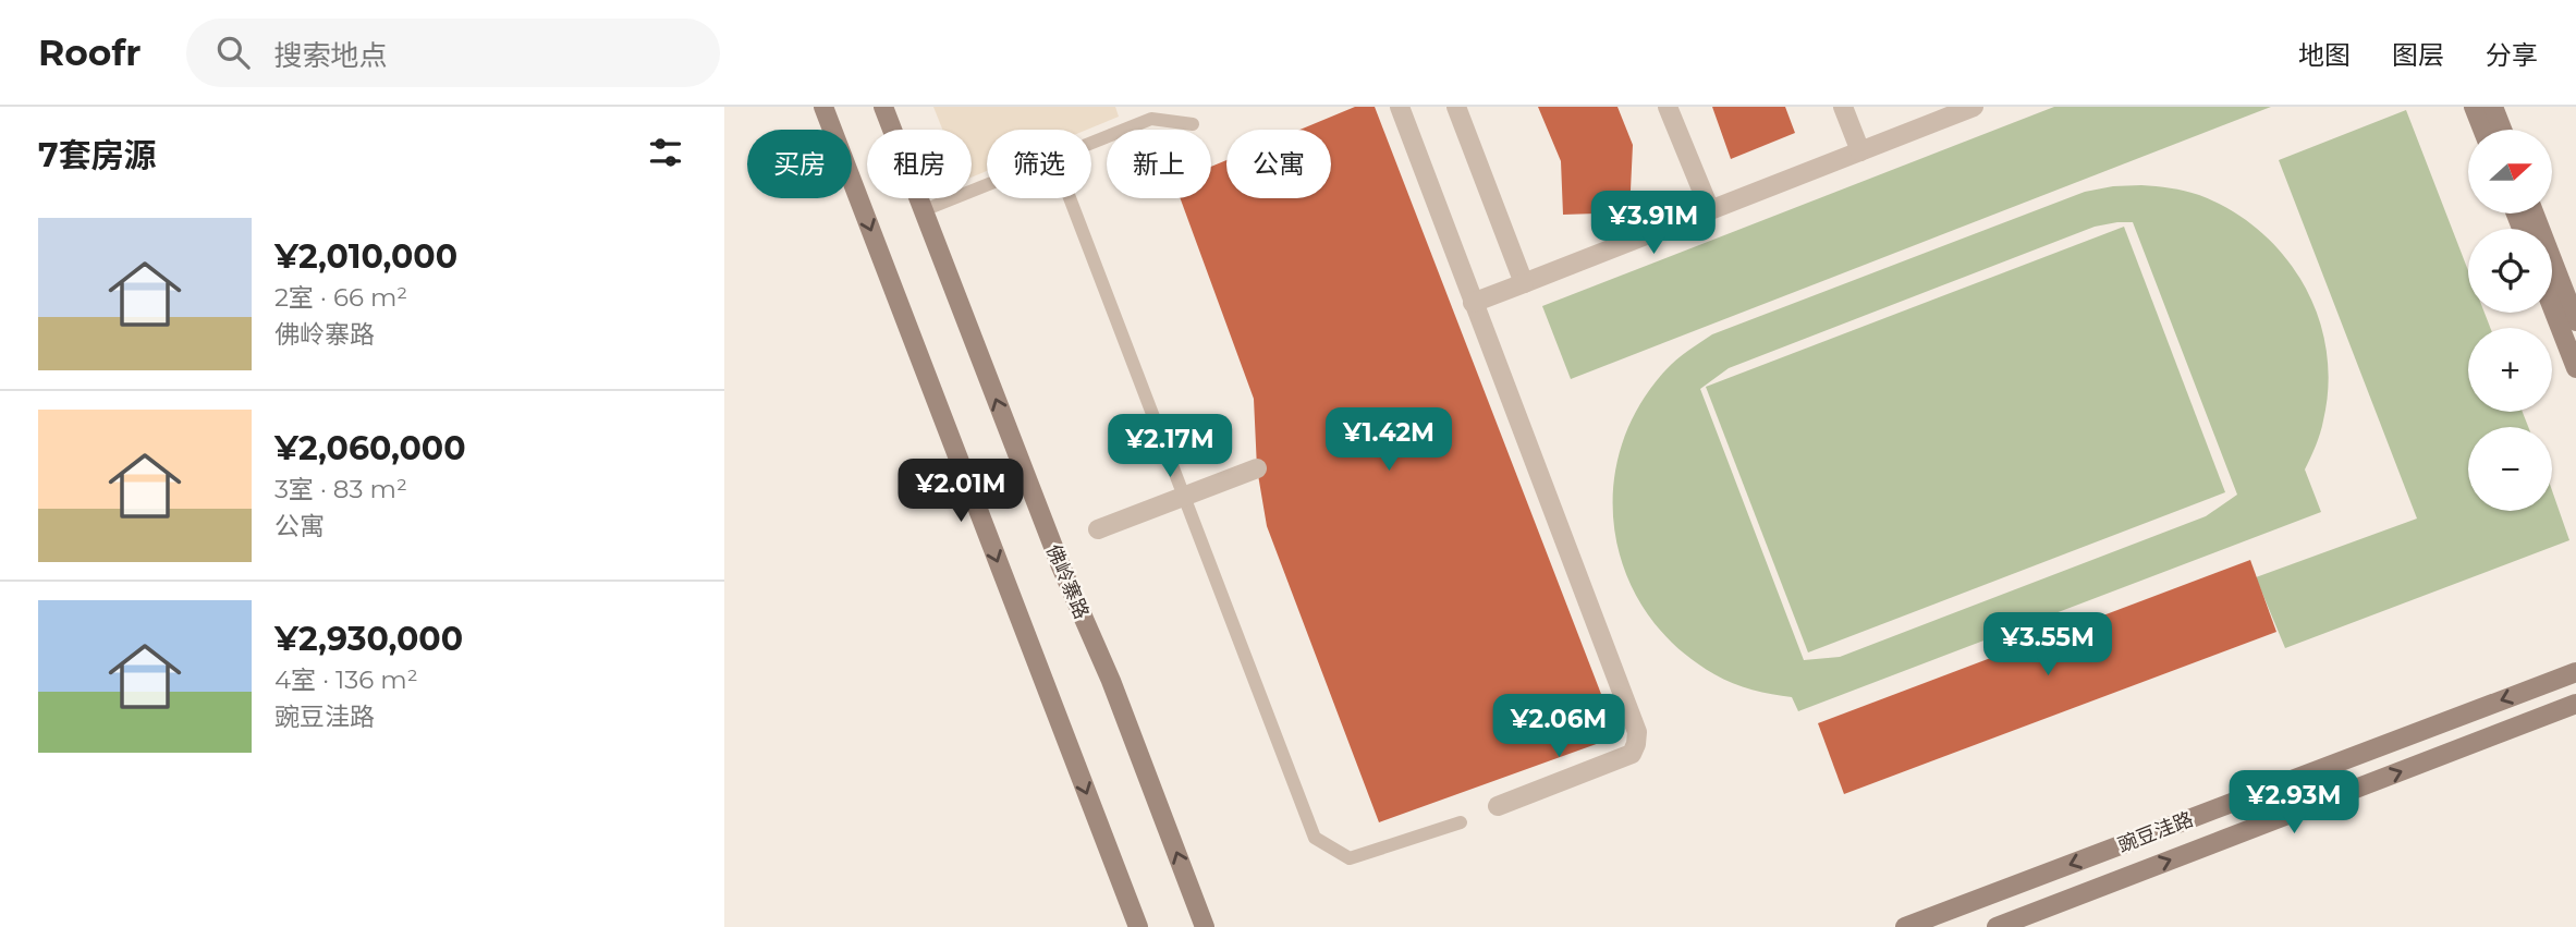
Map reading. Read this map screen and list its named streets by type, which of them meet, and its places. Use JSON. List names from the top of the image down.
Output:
{
  "streets": {
    "main road": ["佛岭寨路", "豌豆洼路"]
  },
  "north": "right",
  "page": {
    "header": "Roofr",
    "search": "搜索地点",
    "nav": ["地图", "图层", "分享"],
    "heading": "7套房源",
    "map_buttons": ["+", "−"],
    "chip": [
      "买房",
      "租房",
      "筛选",
      "新上",
      "公寓"
    ],
    "price": [
      "¥3.91M",
      "¥1.42M",
      "¥2.17M",
      "¥2.01M",
      "¥3.55M",
      "¥2.06M",
      "¥2.93M"
    ],
    "list": [
      {
        "name": "¥2,010,000",
        "note": "2室 · 66 m² · 佛岭寨路"
      },
      {
        "name": "¥2,060,000",
        "note": "3室 · 83 m² · 公寓"
      },
      {
        "name": "¥2,930,000",
        "note": "4室 · 136 m² · 豌豆洼路"
      }
    ]
  }
}
